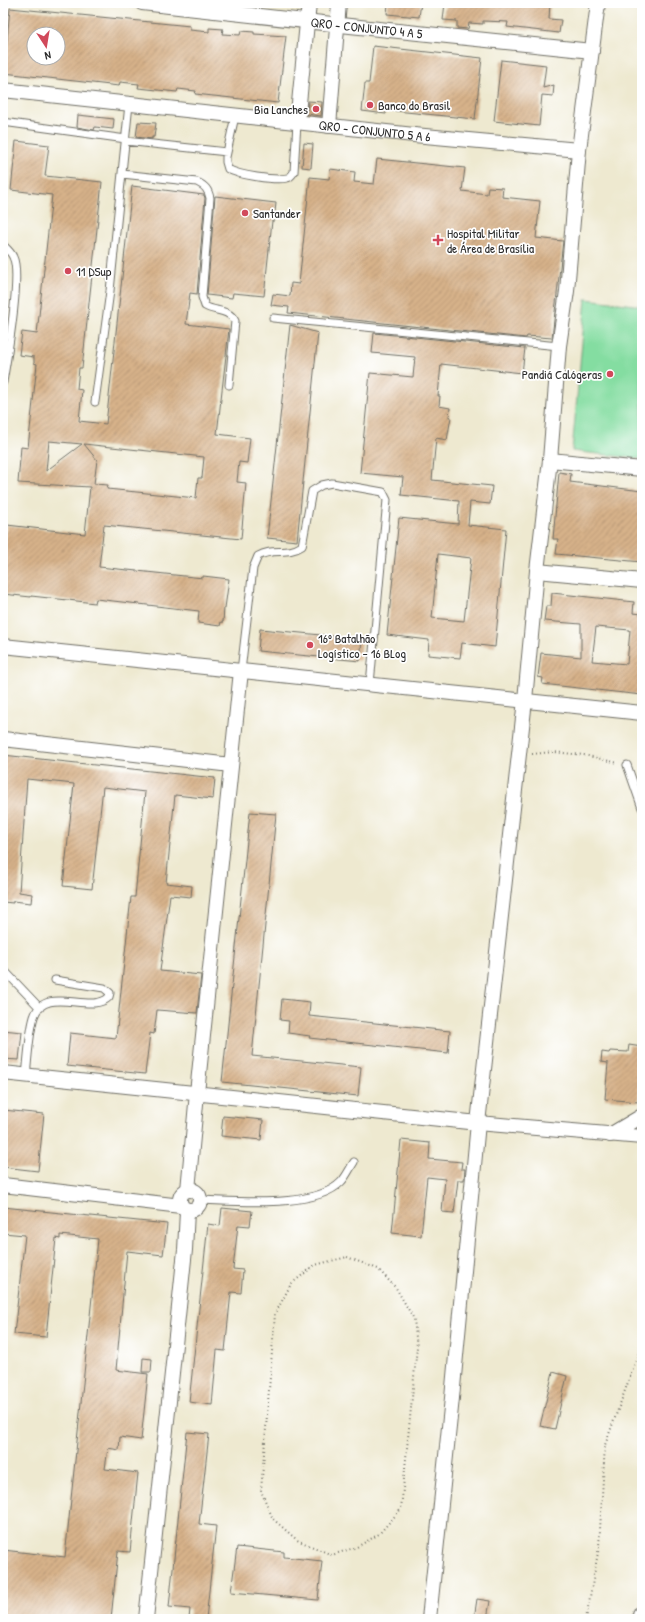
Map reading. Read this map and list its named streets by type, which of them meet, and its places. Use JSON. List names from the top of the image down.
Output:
{
  "streets": {
    "street": ["QRO - CONJUNTO 4 A 5", "QRO - CONJUNTO 5 A 6"]
  },
  "places": {
    "other": [
      "Banco do Brasil",
      "Bia Lanches",
      "Santander",
      "11 DSup",
      "Pandiá Calógeras",
      "16º Batalhão Logístico - 16 BLog"
    ],
    "health": ["Hospital Militar de Área de Brasília"]
  },
  "north": "bottom"
}
